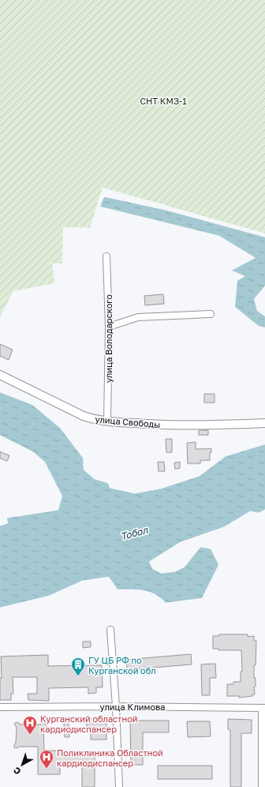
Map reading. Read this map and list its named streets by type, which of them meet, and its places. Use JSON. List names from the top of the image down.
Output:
{
  "streets": {
    "street": ["улица Володарского", "улица Свободы", "улица Климова"]
  },
  "crossings": [
    ["улица Володарского", "улица Свободы"]
  ],
  "water": ["Тобол"],
  "parks": ["СНТ КМЗ-1"],
  "places": {
    "building": ["ГУ ЦБ РФ по Курганской обл"],
    "hospital": ["Курганский областной кардиодиспансер", "Поликлиника Областной кардиодиспансер"]
  },
  "north": "bottom left"
}
